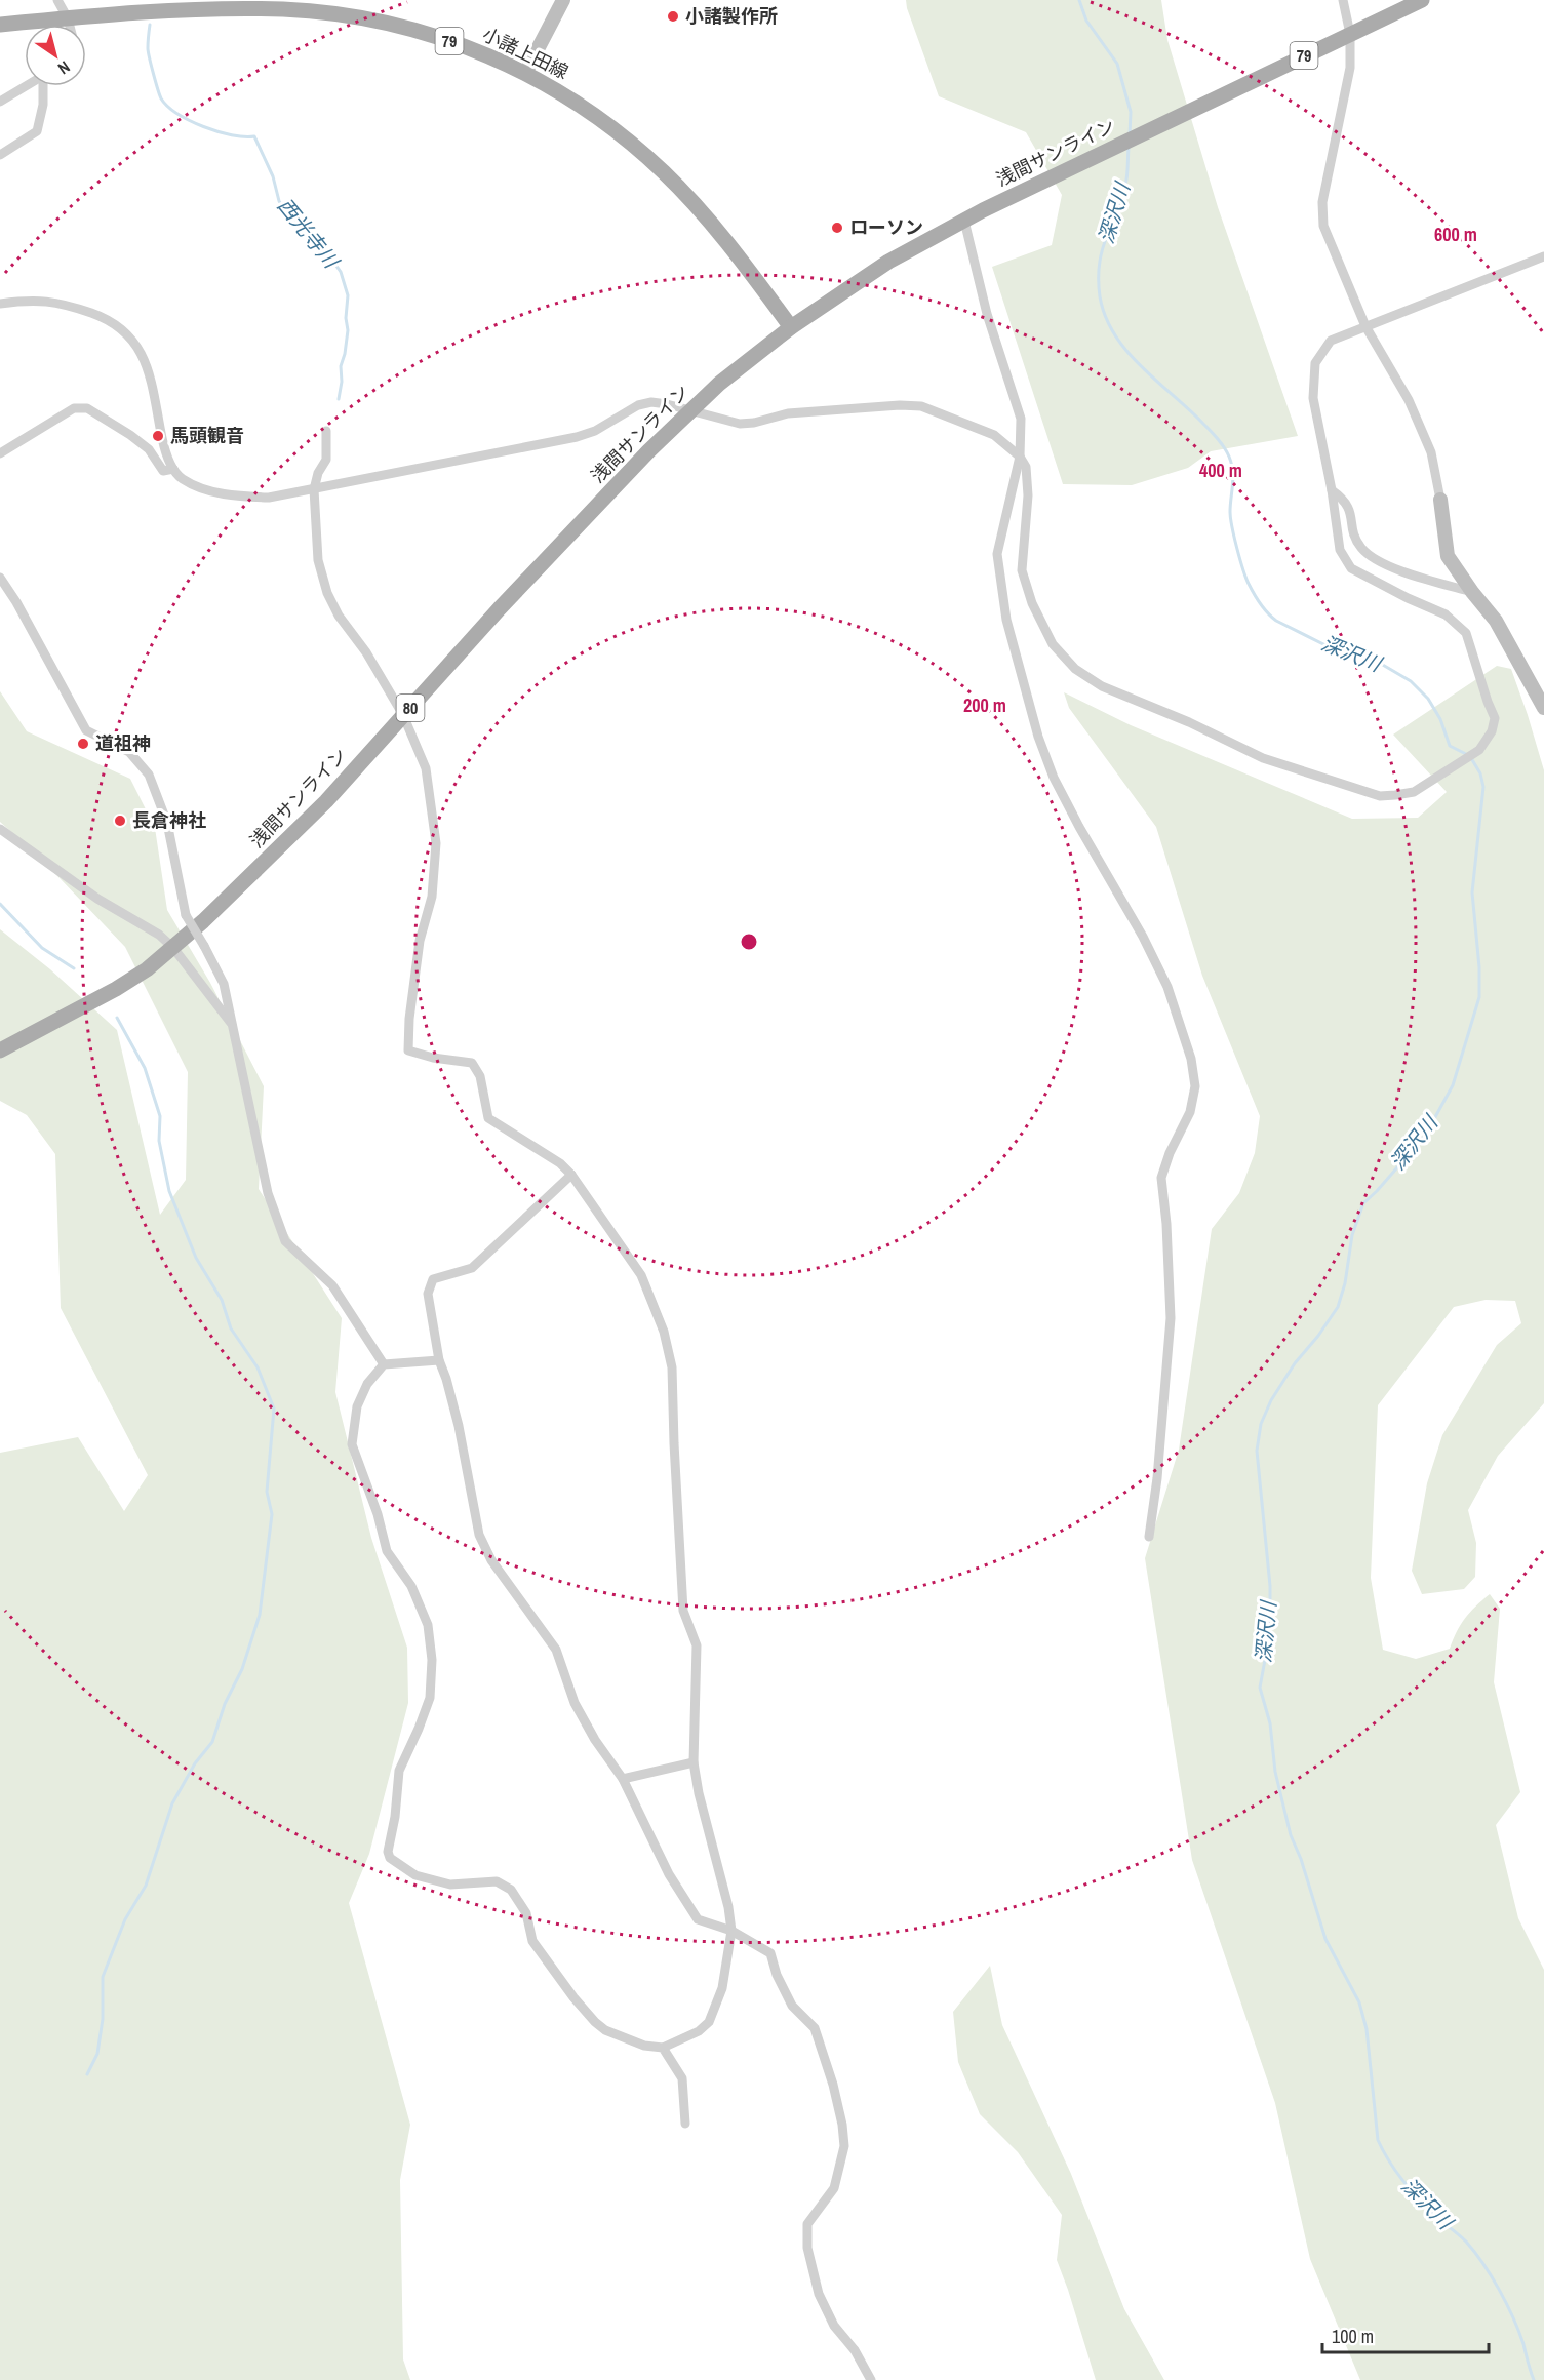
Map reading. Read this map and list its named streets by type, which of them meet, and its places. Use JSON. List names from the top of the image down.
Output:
{
  "streets": {
    "main road": [
      "79",
      "小諸上田線",
      "浅間サンライン",
      "80"
    ]
  },
  "crossings": [
    ["小諸上田線", "浅間サンライン"]
  ],
  "water": ["深沢川", "西光寺川"],
  "places": [
    "小諸製作所",
    "ローソン",
    "馬頭観音",
    "道祖神",
    "長倉神社"
  ],
  "scale_bar": "100 m",
  "north": "bottom right",
  "rings": ["600 m", "400 m", "200 m"]
}
